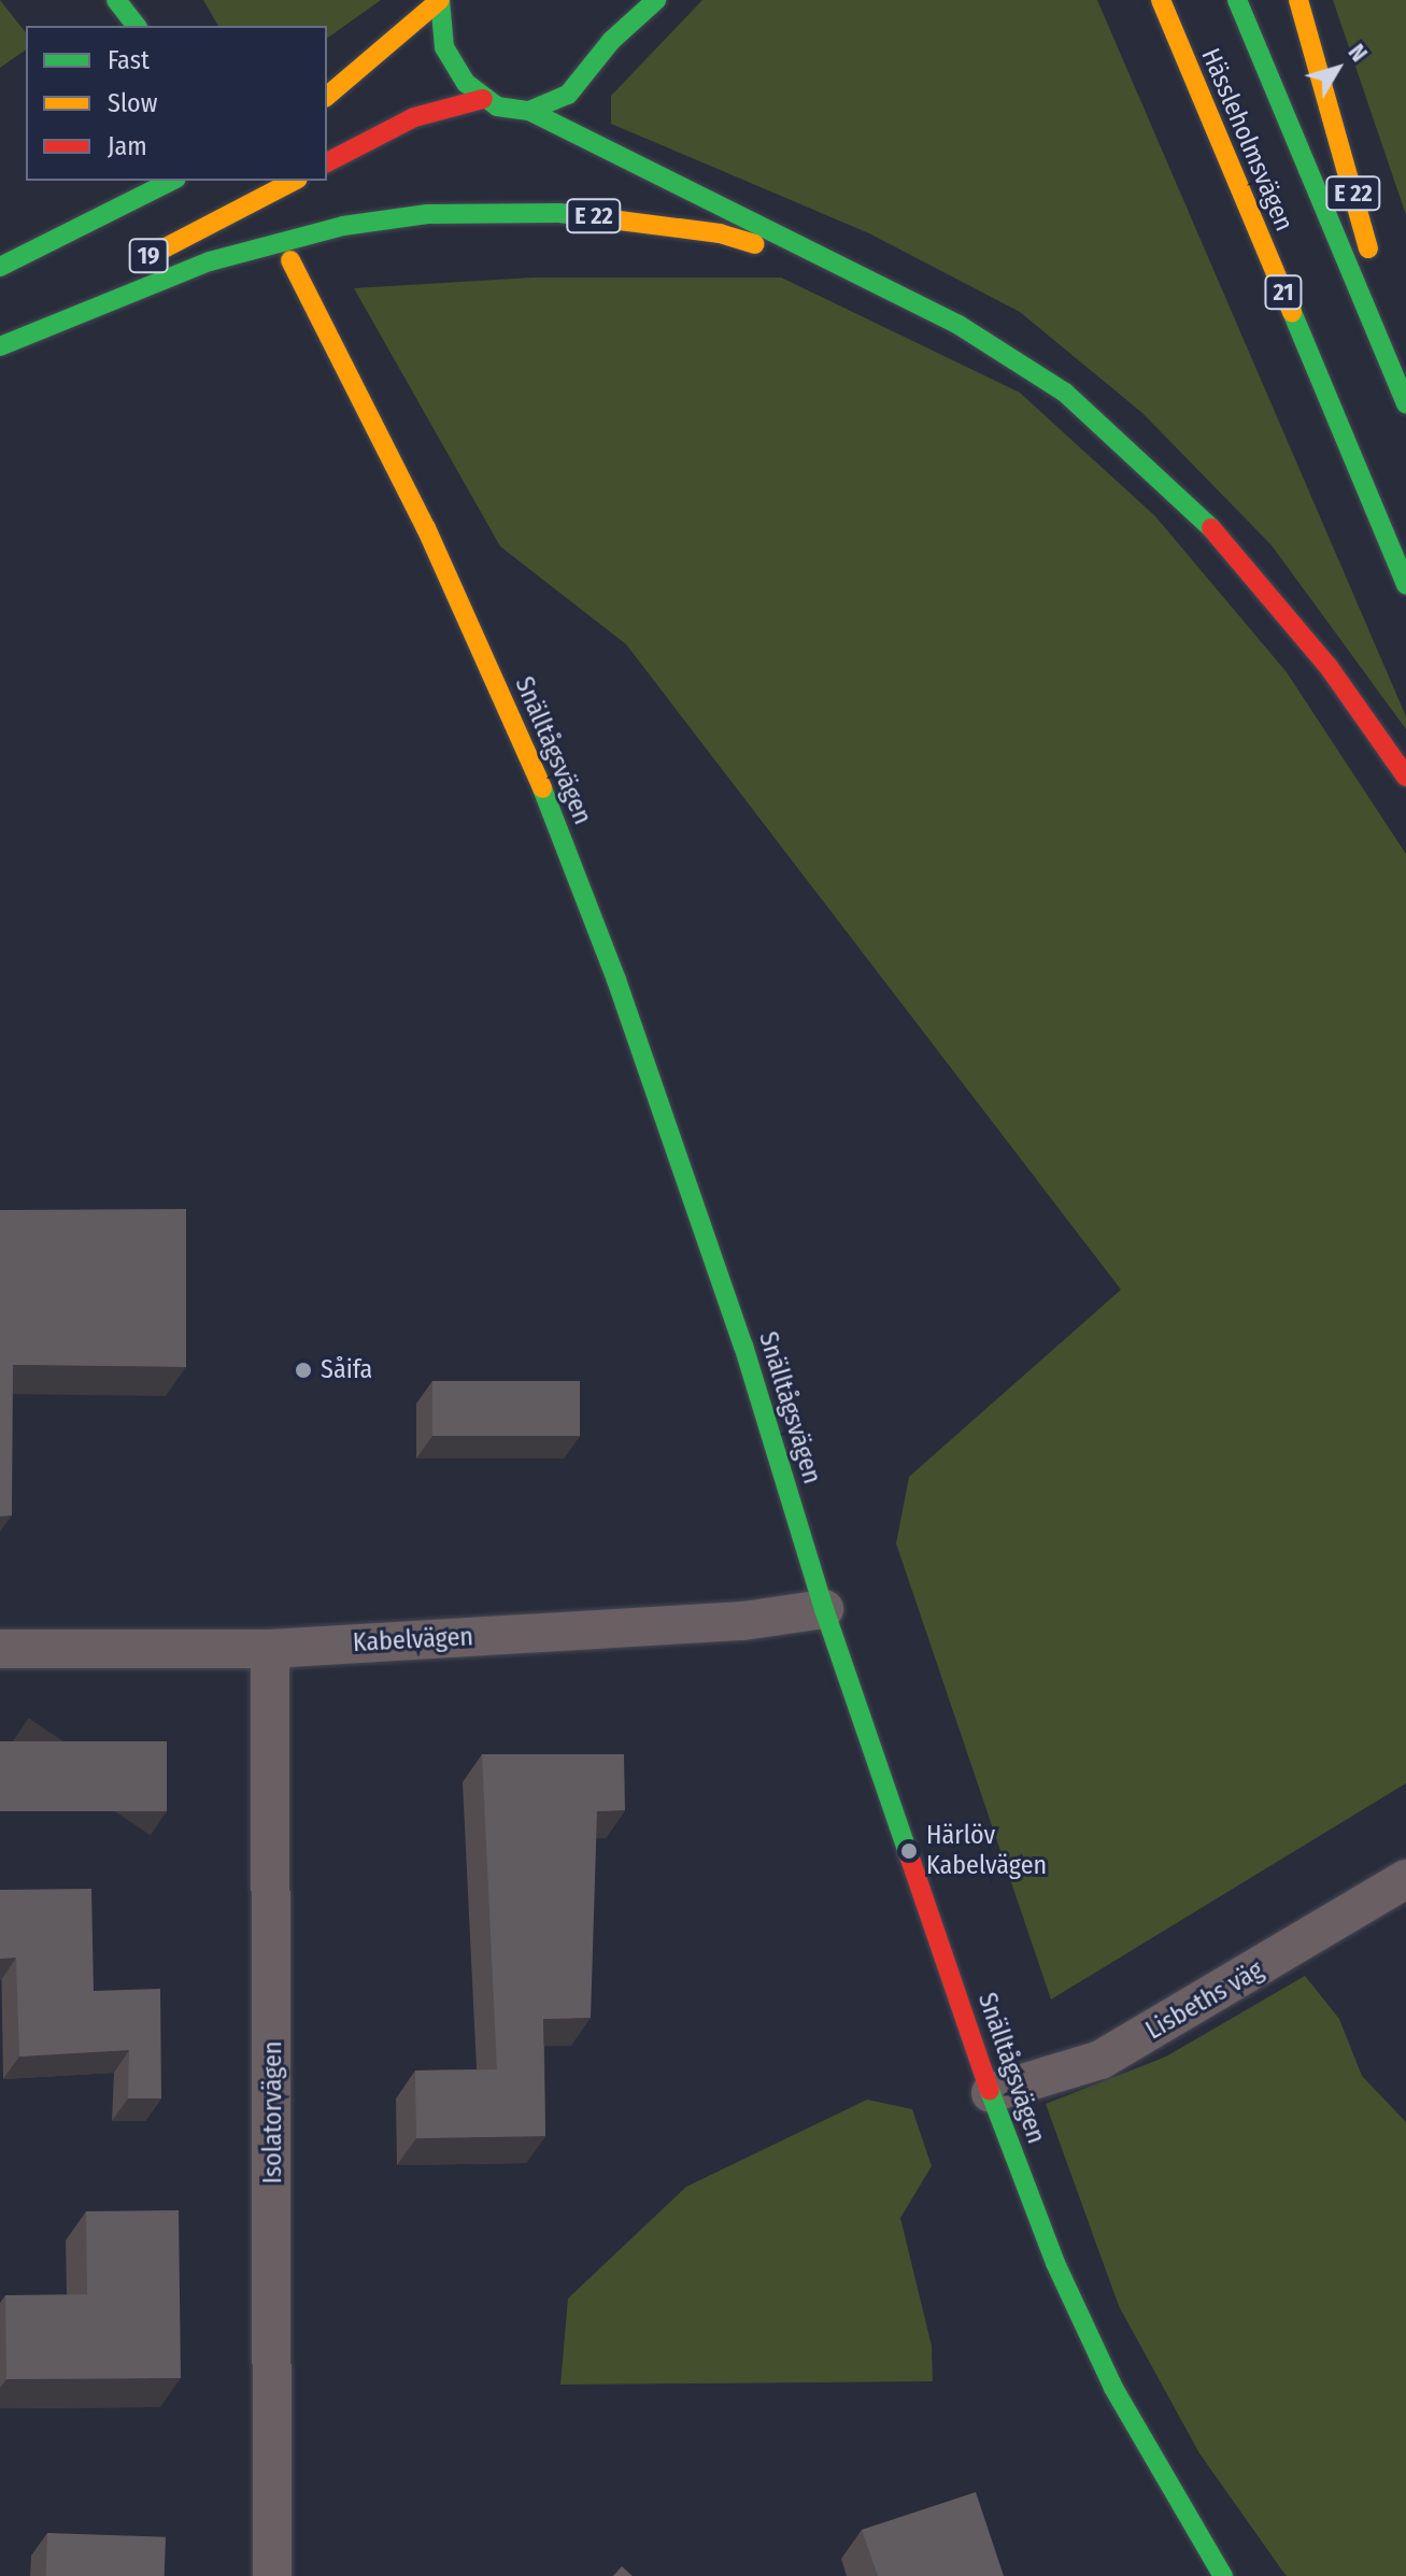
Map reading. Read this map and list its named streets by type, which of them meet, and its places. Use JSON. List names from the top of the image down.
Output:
{
  "streets": {
    "main road": [
      "Hässleholmsvägen",
      "E 22",
      "19",
      "21",
      "Snälltågsvägen"
    ],
    "street": ["Kabelvägen", "Lisbeths väg", "Isolatorvägen"]
  },
  "crossings": [
    ["Snälltågsvägen", "Kabelvägen"],
    ["Snälltågsvägen", "Lisbeths väg"],
    ["Kabelvägen", "Isolatorvägen"]
  ],
  "places": ["Såifa", "Härlöv Kabelvägen"],
  "legend": ["Fast", "Slow", "Jam"],
  "north": "top right"
}
